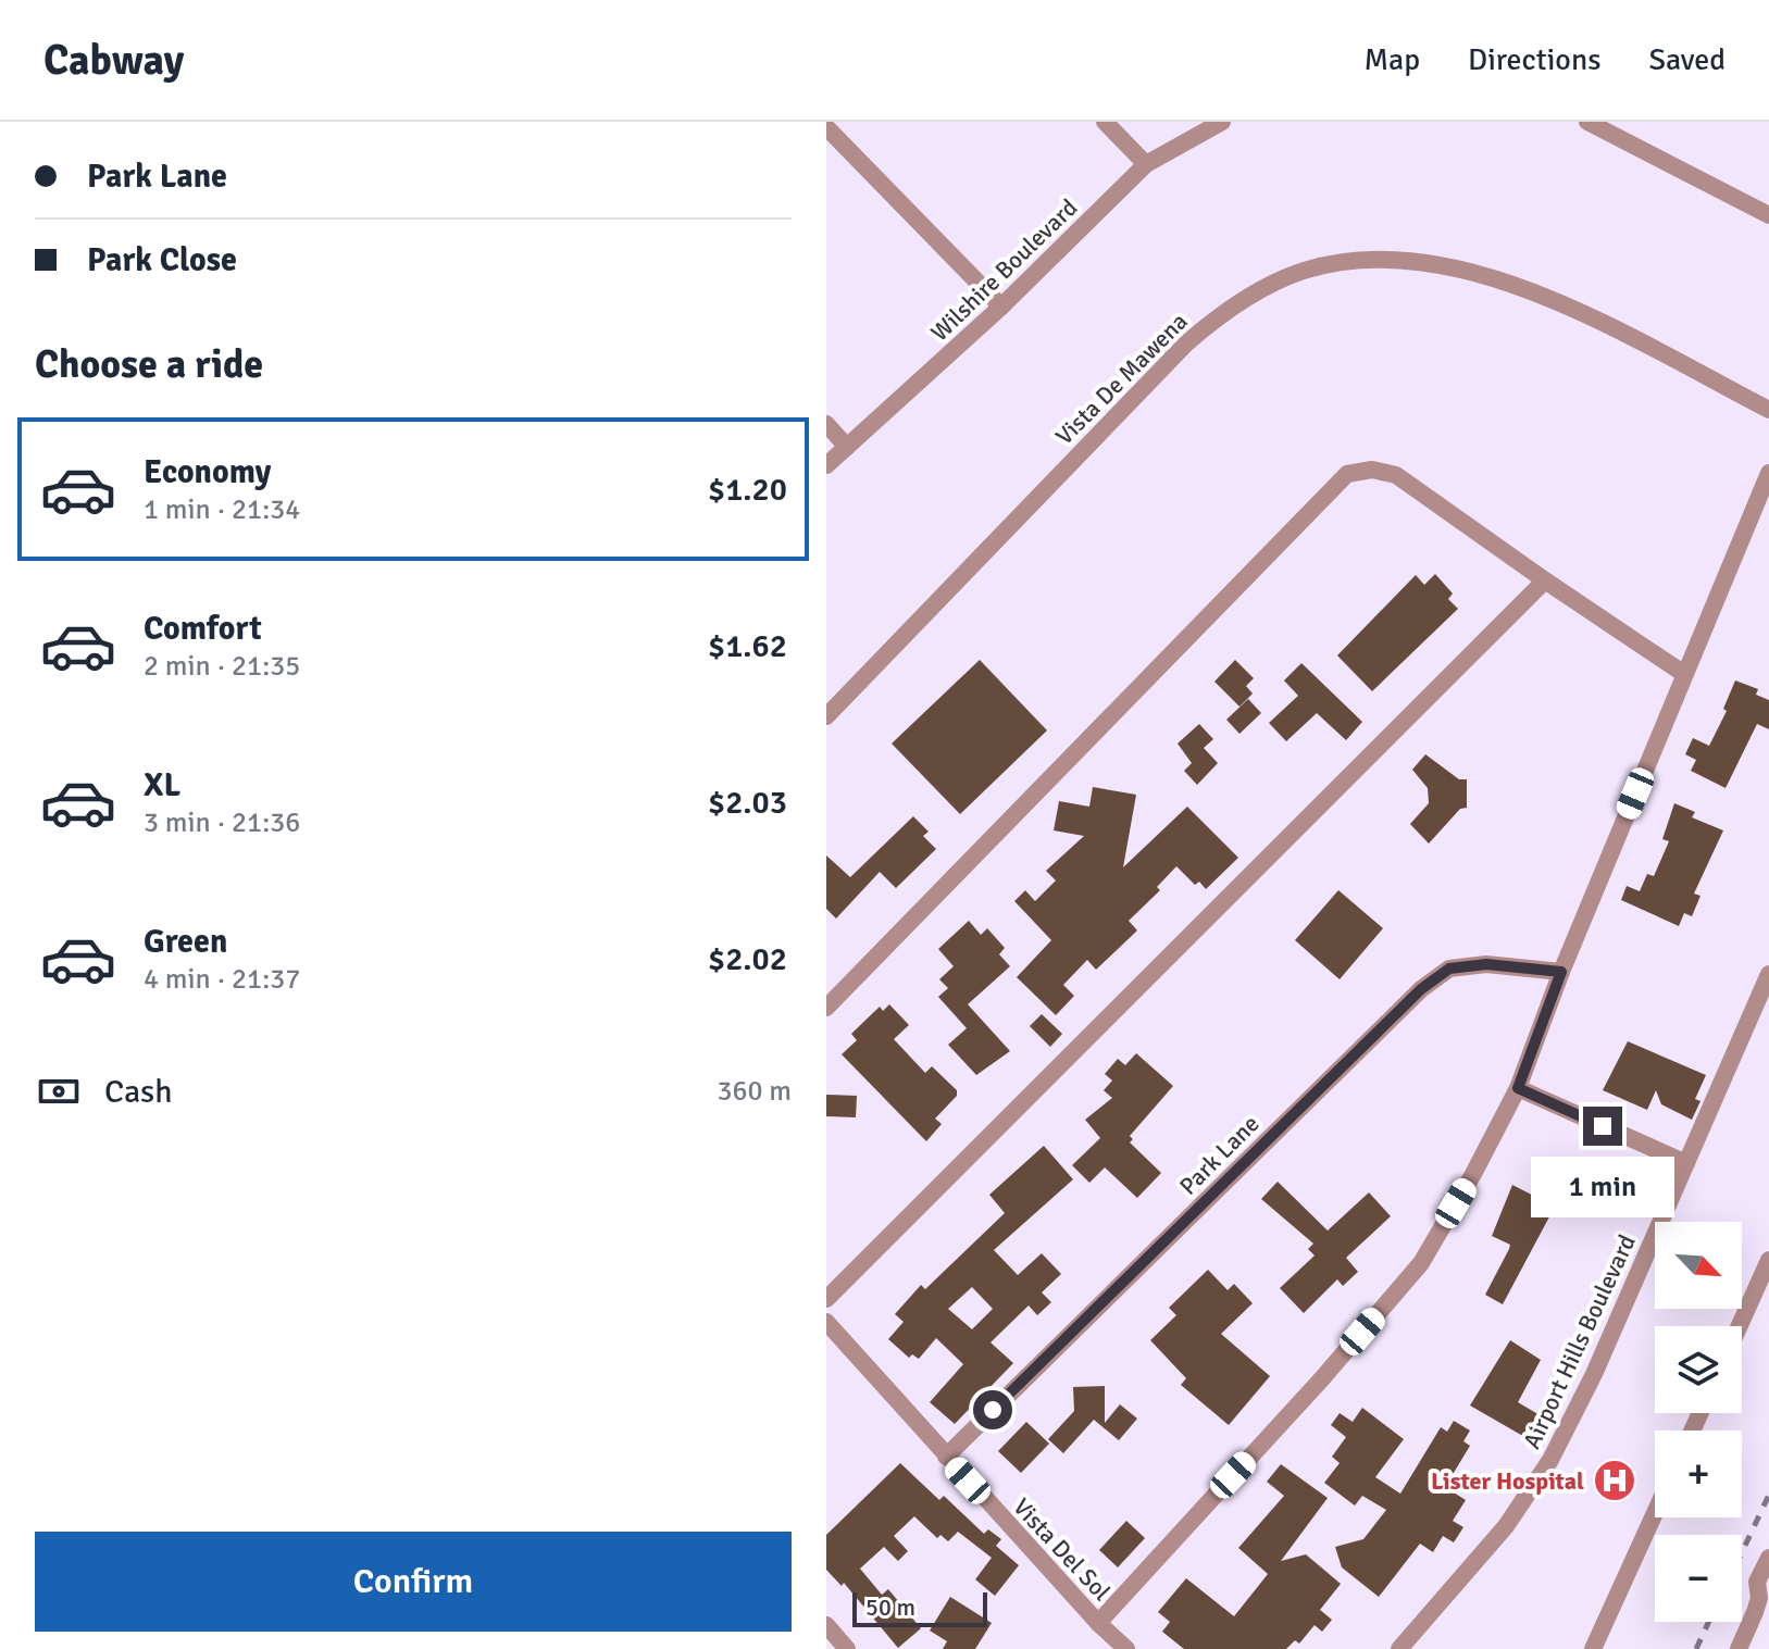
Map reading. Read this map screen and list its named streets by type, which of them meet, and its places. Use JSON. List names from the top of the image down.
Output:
{
  "streets": {
    "street": [
      "Wilshire Boulevard",
      "Vista De Mawena",
      "Park Lane",
      "Airport Hills Boulevard",
      "Vista Del Sol"
    ]
  },
  "crossings": [
    ["Park Lane", "Vista Del Sol"]
  ],
  "places": {
    "hospital": ["Lister Hospital"]
  },
  "scale_bar": "50 m",
  "north": "bottom right",
  "page": {
    "header": "Cabway",
    "nav": ["Map", "Directions", "Saved"],
    "banner": ["Park Lane", "Park Close"],
    "heading": "Choose a ride",
    "list": [
      {
        "name": "Economy",
        "note": "1 min · 21:34",
        "value": "$1.20"
      },
      {
        "name": "Comfort",
        "note": "2 min · 21:35",
        "value": "$1.62"
      },
      {
        "name": "XL",
        "note": "3 min · 21:36",
        "value": "$2.03"
      },
      {
        "name": "Green",
        "note": "4 min · 21:37",
        "value": "$2.02"
      }
    ],
    "pay": ["Cash", "360 m"],
    "bubble": "1 min",
    "map_buttons": ["+", "−"],
    "buttons": "Confirm",
    "scale": "50 m"
  }
}
